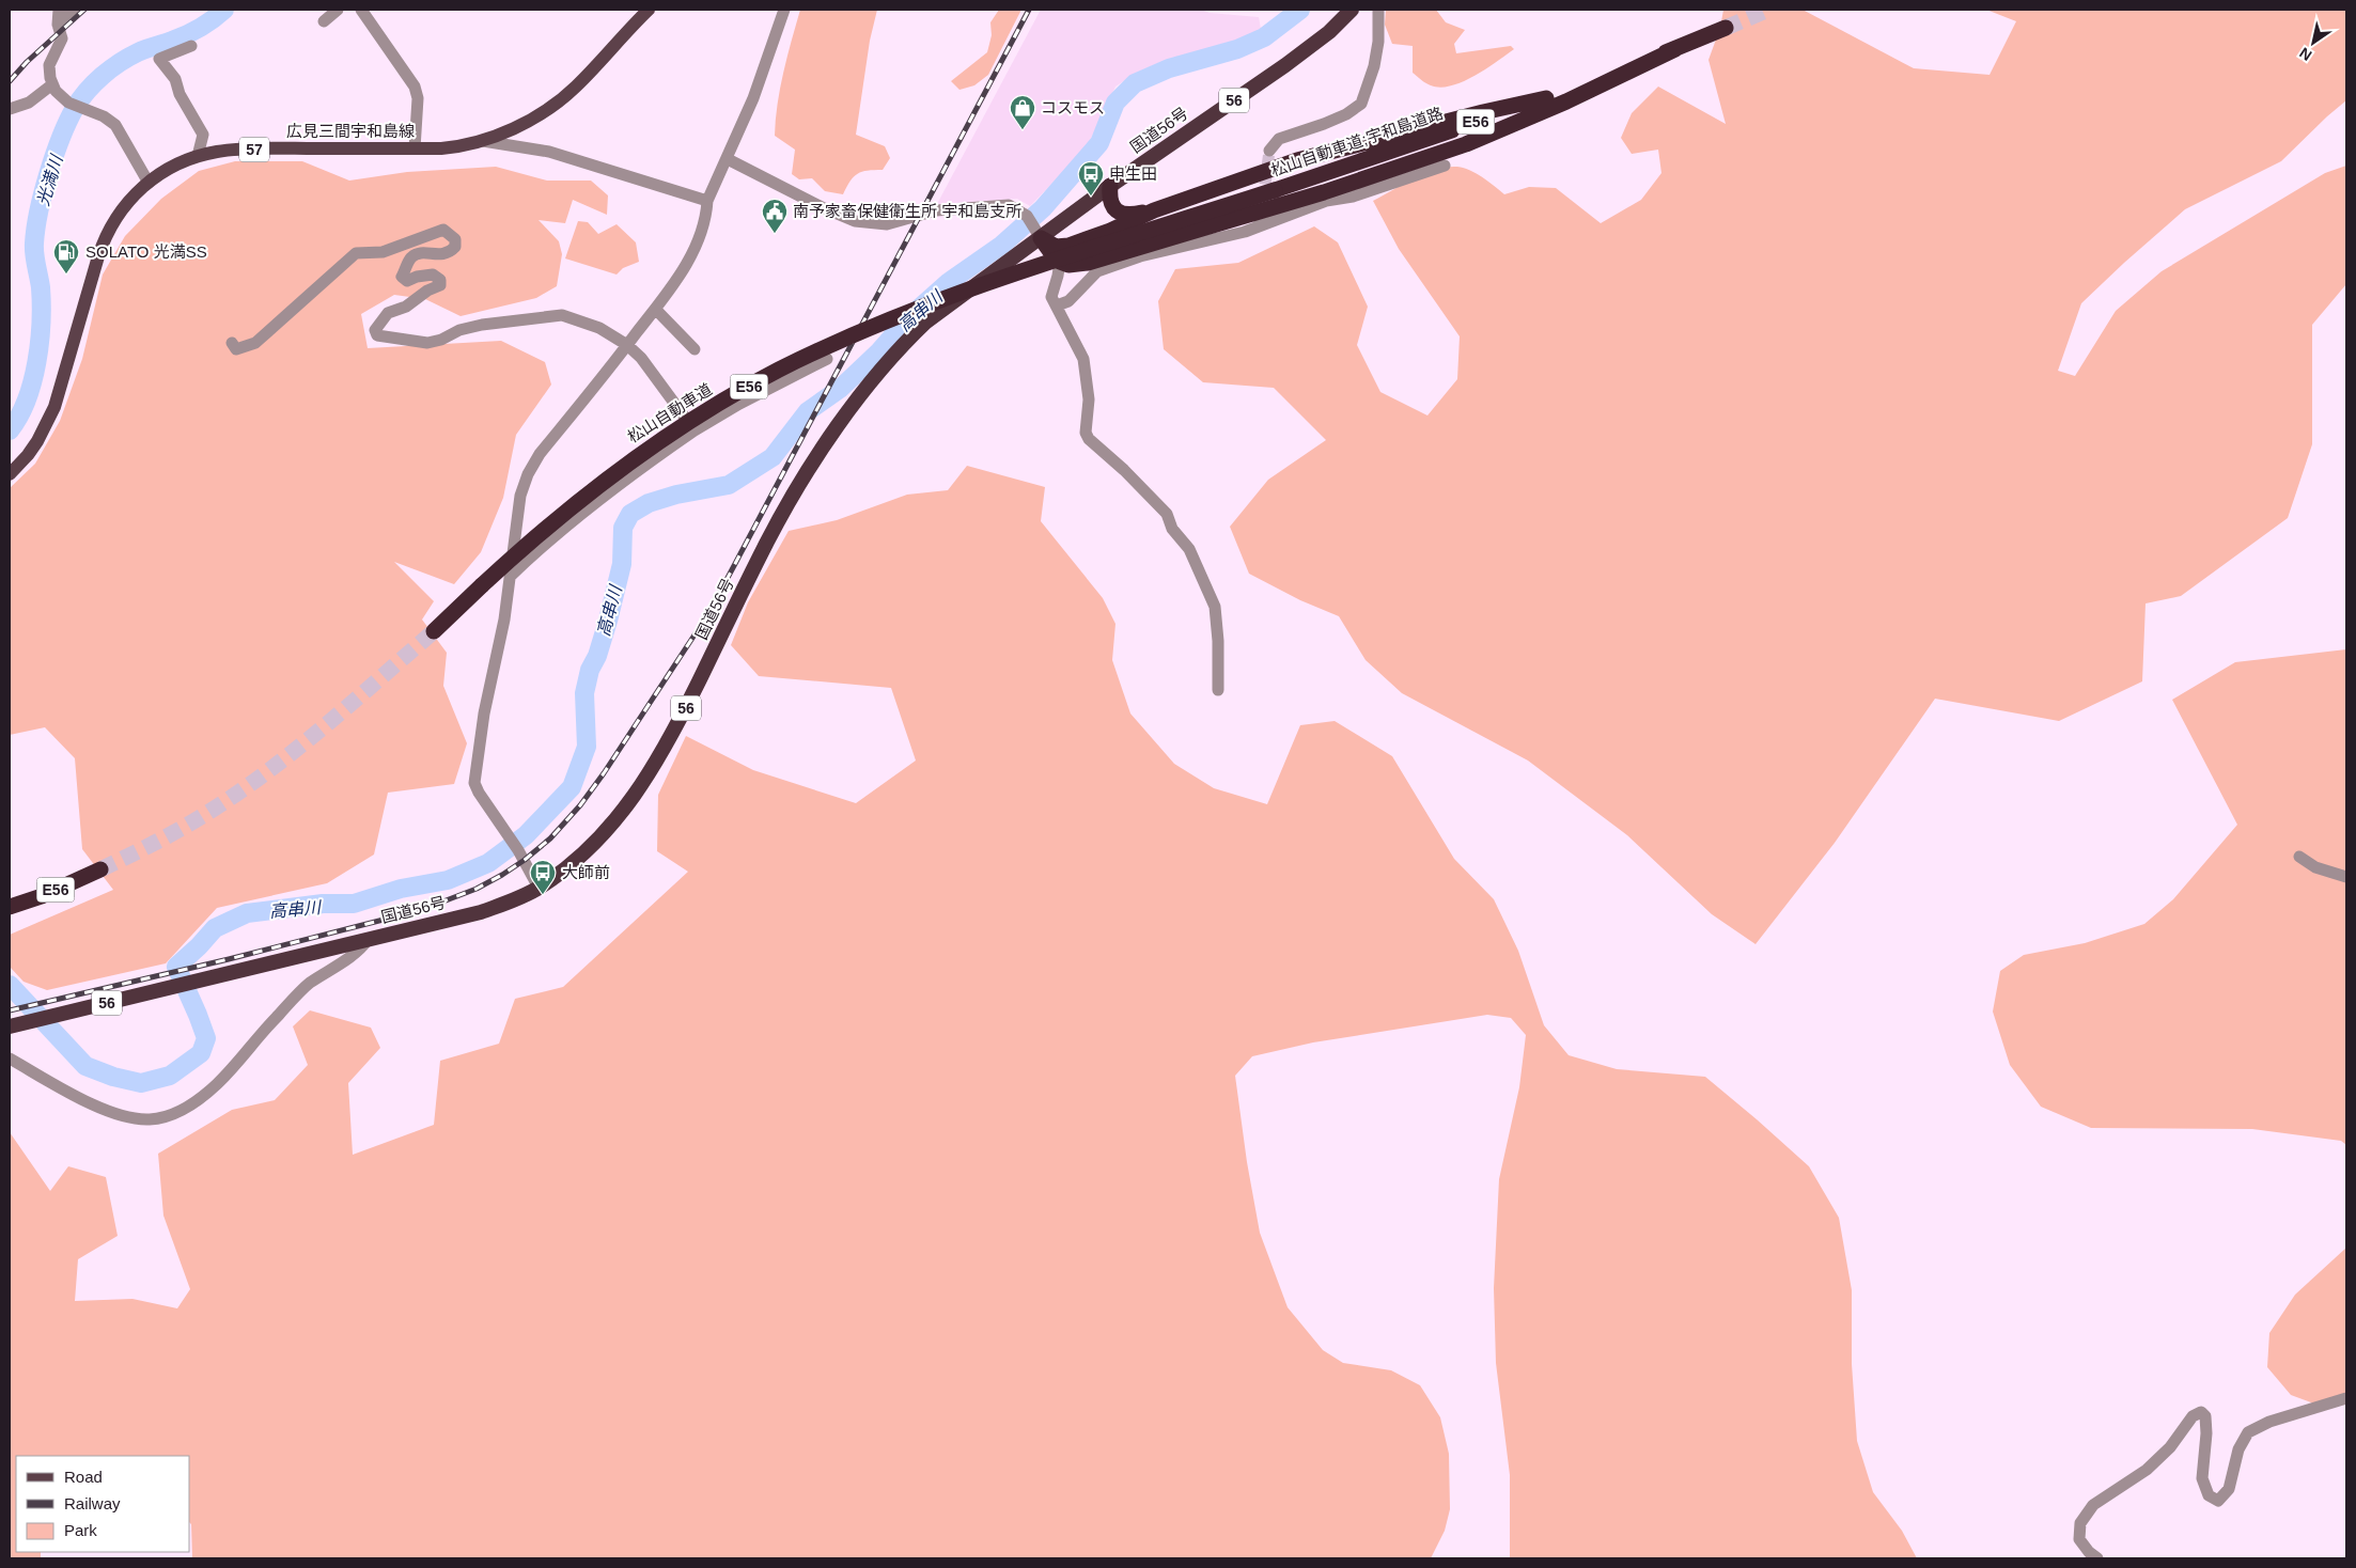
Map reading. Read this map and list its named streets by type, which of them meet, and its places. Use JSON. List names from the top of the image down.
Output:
{
  "streets": {
    "highway": [
      "56",
      "E56",
      "国道56号",
      "松山自動車道;宇和島道路",
      "松山自動車道"
    ],
    "main road": ["広見三間宇和島線", "57"]
  },
  "crossings": [
    ["松山自動車道;宇和島道路", "松山自動車道"]
  ],
  "water": ["光満川", "高串川"],
  "places": {
    "shop": ["コスモス"],
    "bus stop": ["申生田", "大師前"],
    "public building": ["南予家畜保健衛生所 宇和島支所"],
    "fuel station": ["SOLATO 光満SS"]
  },
  "legend": ["Road", "Railway", "Park"],
  "north": "bottom left"
}
